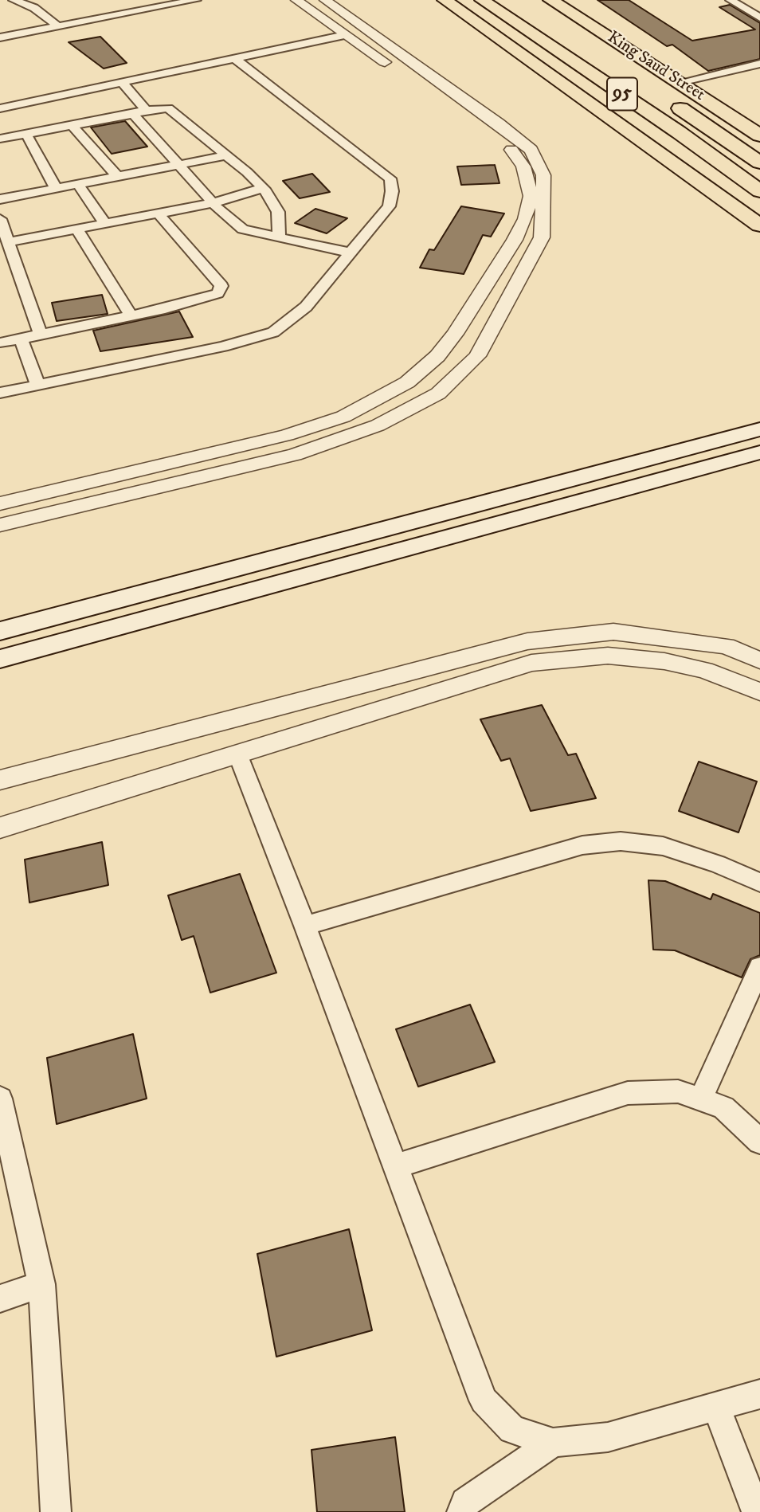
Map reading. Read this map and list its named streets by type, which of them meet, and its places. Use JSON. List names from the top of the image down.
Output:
{
  "streets": {
    "main road": ["King Saud Street", "95"]
  }
}
